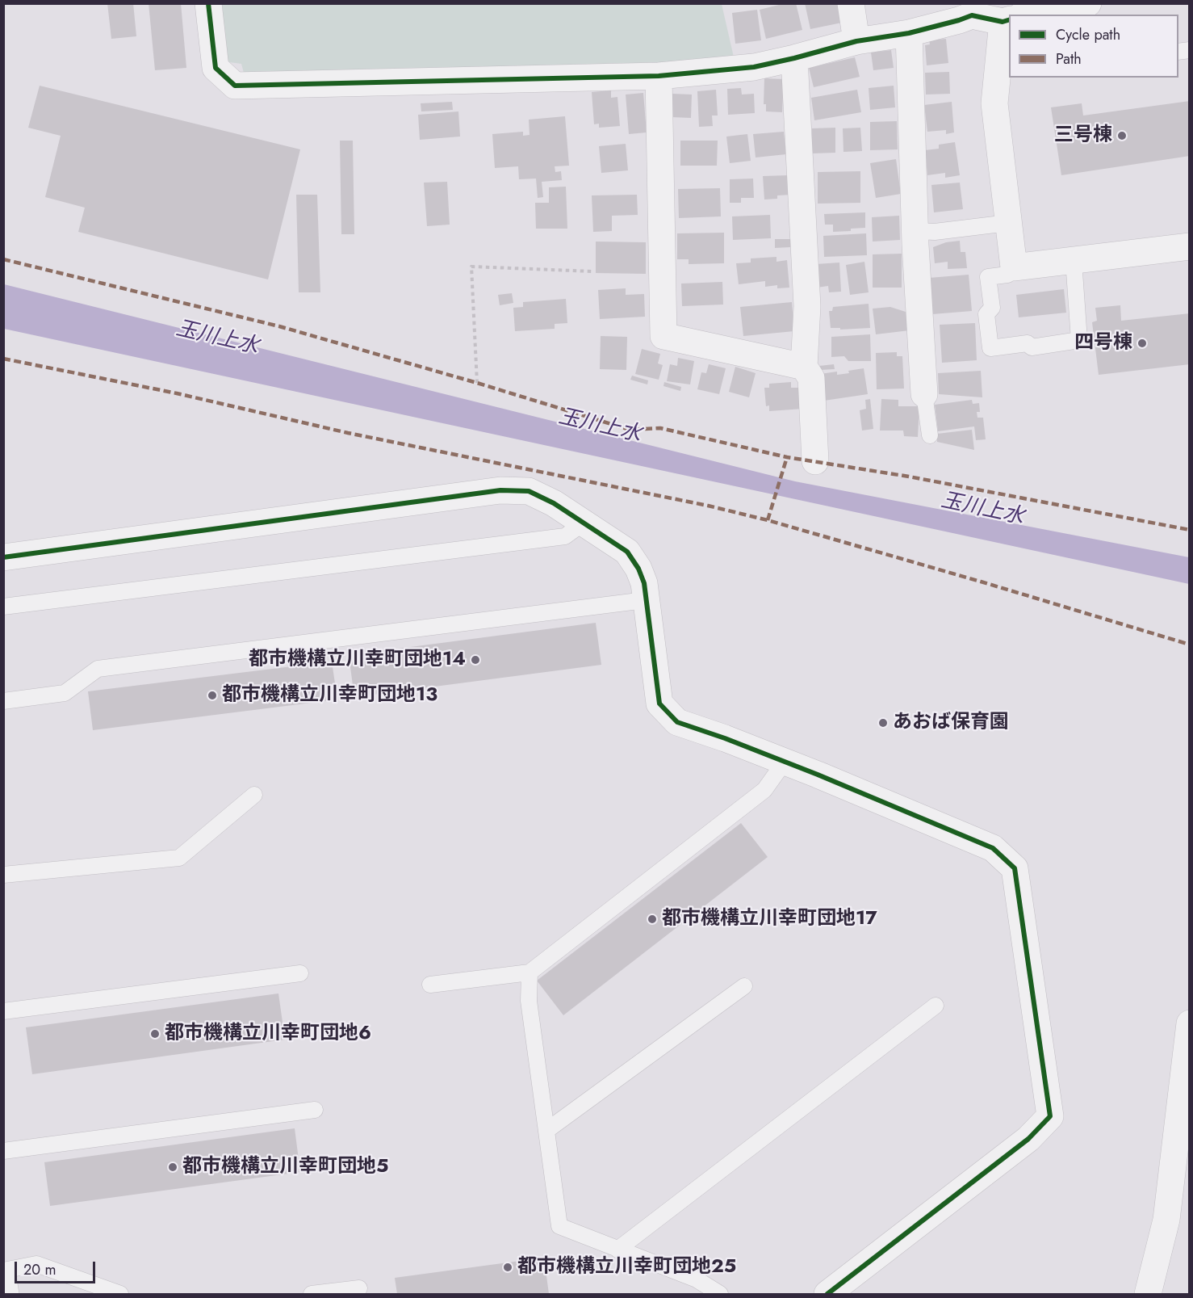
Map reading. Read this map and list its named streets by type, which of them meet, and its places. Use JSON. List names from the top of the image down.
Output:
{
  "water": ["玉川上水"],
  "places": [
    "三号棟",
    "四号棟",
    "都市機構立川幸町団地14",
    "都市機構立川幸町団地13",
    "あおば保育園",
    "都市機構立川幸町団地17",
    "都市機構立川幸町団地6",
    "都市機構立川幸町団地5",
    "都市機構立川幸町団地25"
  ],
  "legend": ["Cycle path", "Path"],
  "scale_bar": "20 m"
}
